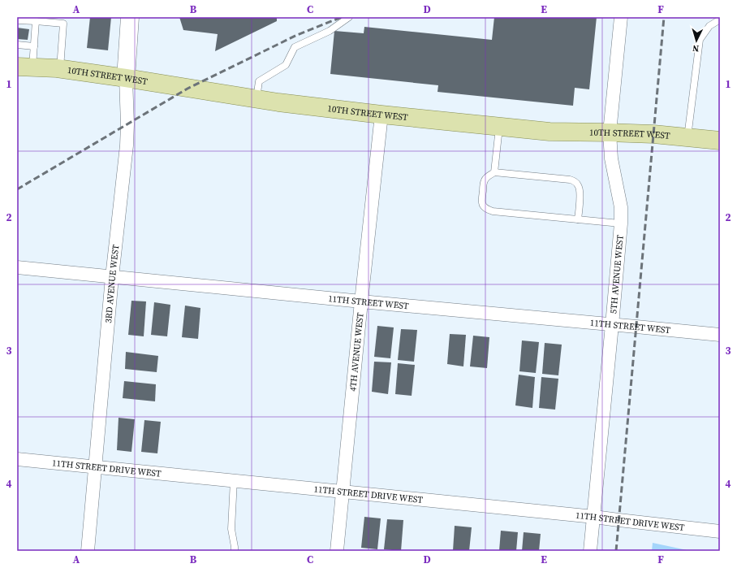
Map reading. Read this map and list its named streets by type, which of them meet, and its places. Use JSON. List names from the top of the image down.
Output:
{
  "streets": {
    "main road": ["10TH STREET WEST"],
    "street": [
      "5TH AVENUE WEST",
      "3RD AVENUE WEST",
      "11TH STREET WEST",
      "4TH AVENUE WEST",
      "11TH STREET DRIVE WEST"
    ]
  },
  "crossings": [
    ["10TH STREET WEST", "5TH AVENUE WEST"],
    ["10TH STREET WEST", "3RD AVENUE WEST"],
    ["10TH STREET WEST", "4TH AVENUE WEST"],
    ["5TH AVENUE WEST", "11TH STREET WEST"],
    ["5TH AVENUE WEST", "11TH STREET DRIVE WEST"],
    ["3RD AVENUE WEST", "11TH STREET WEST"],
    ["3RD AVENUE WEST", "11TH STREET DRIVE WEST"],
    ["11TH STREET WEST", "4TH AVENUE WEST"],
    ["4TH AVENUE WEST", "11TH STREET DRIVE WEST"]
  ],
  "north": "bottom",
  "grid": {
    "columns": [
      "A",
      "B",
      "C",
      "D",
      "E",
      "F"
    ],
    "rows": [
      "1",
      "2",
      "3",
      "4"
    ]
  }
}
